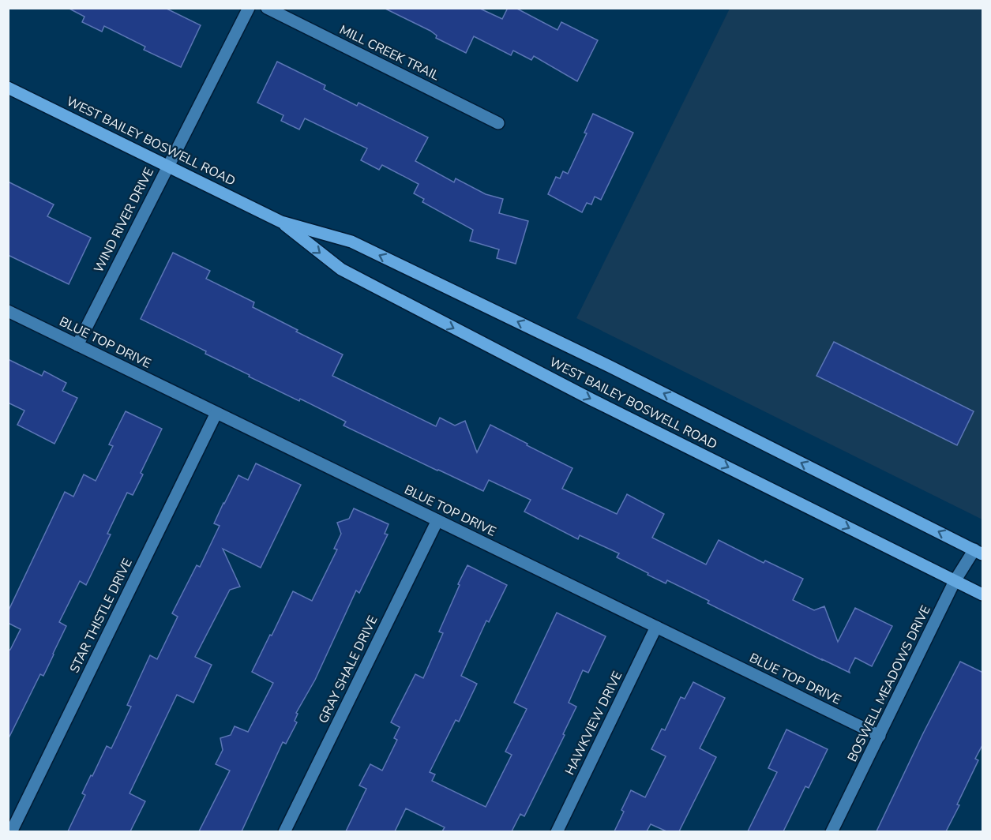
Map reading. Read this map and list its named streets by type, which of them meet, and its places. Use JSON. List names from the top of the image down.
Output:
{
  "streets": {
    "main road": ["WEST BAILEY BOSWELL ROAD"],
    "street": [
      "MILL CREEK TRAIL",
      "WIND RIVER DRIVE",
      "BLUE TOP DRIVE",
      "STAR THISTLE DRIVE",
      "GRAY SHALE DRIVE",
      "BOSWELL MEADOWS DRIVE",
      "HAWKVIEW DRIVE"
    ]
  },
  "crossings": [
    ["WEST BAILEY BOSWELL ROAD", "WIND RIVER DRIVE"],
    ["WEST BAILEY BOSWELL ROAD", "BOSWELL MEADOWS DRIVE"],
    ["WIND RIVER DRIVE", "BLUE TOP DRIVE"],
    ["BLUE TOP DRIVE", "STAR THISTLE DRIVE"],
    ["BLUE TOP DRIVE", "GRAY SHALE DRIVE"],
    ["BLUE TOP DRIVE", "BOSWELL MEADOWS DRIVE"],
    ["BLUE TOP DRIVE", "HAWKVIEW DRIVE"]
  ]
}
